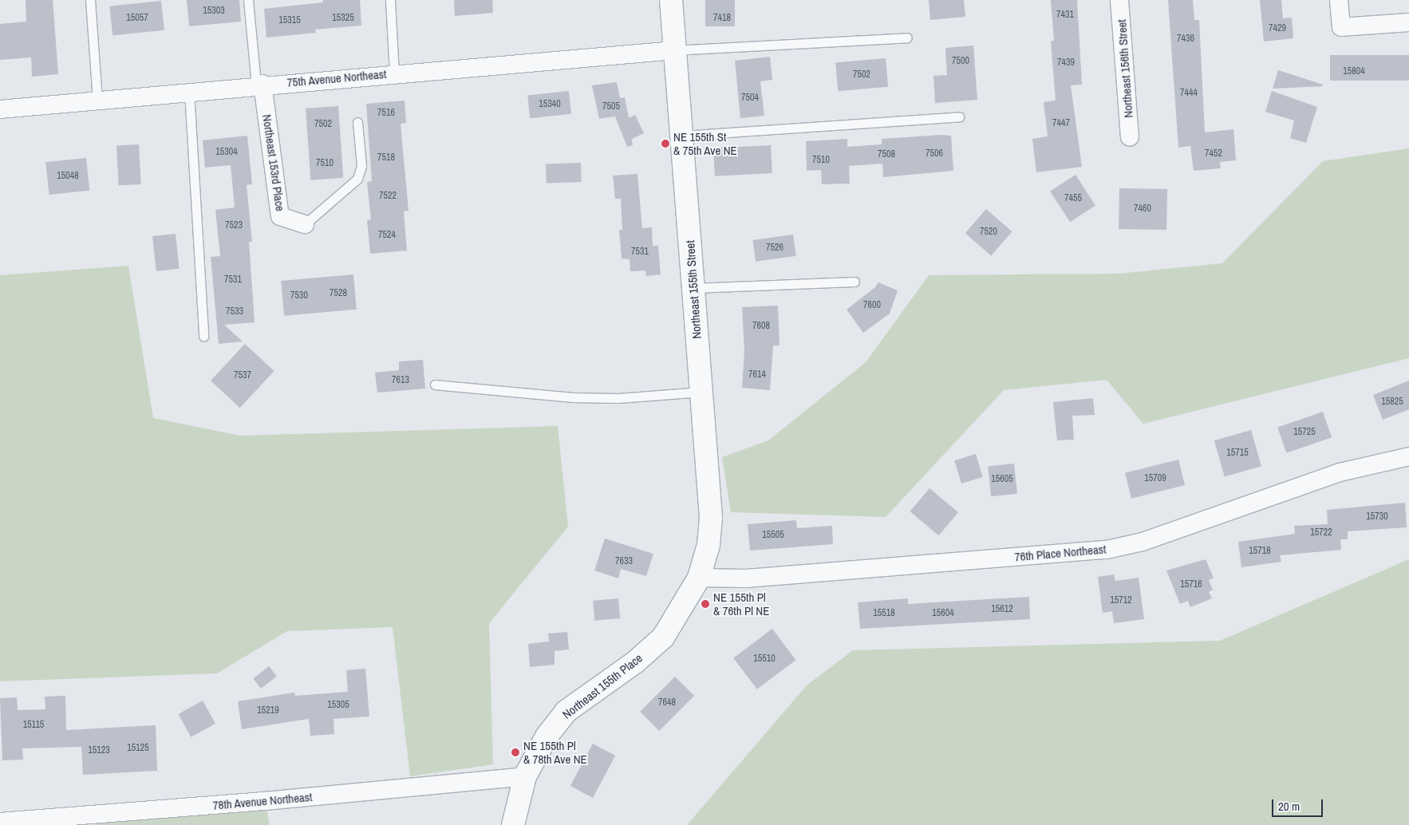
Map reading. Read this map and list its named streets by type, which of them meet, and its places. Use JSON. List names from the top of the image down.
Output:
{
  "streets": {
    "street": [
      "Northeast 156th Street",
      "75th Avenue Northeast",
      "Northeast 153rd Place",
      "Northeast 155th Street",
      "76th Place Northeast",
      "Northeast 155th Place",
      "78th Avenue Northeast"
    ]
  },
  "crossings": [
    ["75th Avenue Northeast", "Northeast 153rd Place"],
    ["75th Avenue Northeast", "Northeast 155th Street"],
    ["Northeast 155th Street", "76th Place Northeast"],
    ["Northeast 155th Street", "Northeast 155th Place"],
    ["76th Place Northeast", "Northeast 155th Place"],
    ["Northeast 155th Place", "78th Avenue Northeast"]
  ],
  "places": ["NE 155th St & 75th Ave NE", "NE 155th Pl & 76th Pl NE", "NE 155th Pl & 78th Ave NE"],
  "house_numbers": [
    "15303",
    "7431",
    "15057",
    "15325",
    "7418",
    "15315",
    "7429",
    "7436",
    "7500",
    "7439",
    "15804",
    "7502",
    "7444",
    "7504",
    "15340",
    "7505",
    "7516",
    "7447",
    "7502",
    "15304",
    "7506",
    "7452",
    "7508",
    "7518",
    "7510",
    "7510",
    "15048",
    "7522",
    "7455",
    "7460",
    "7523",
    "7520",
    "7524",
    "7526",
    "7531",
    "7531",
    "7528",
    "7530",
    "7600",
    "7533",
    "7608",
    "7614",
    "7537",
    "7613",
    "15825",
    "15725",
    "15715",
    "15709",
    "15605",
    "15730",
    "15722",
    "15505",
    "15718",
    "7633",
    "15716",
    "15712",
    "15612",
    "15518",
    "15604",
    "15510",
    "7648",
    "15305",
    "15219",
    "15115",
    "15125",
    "15123"
  ],
  "scale_bar": "20 m"
}
